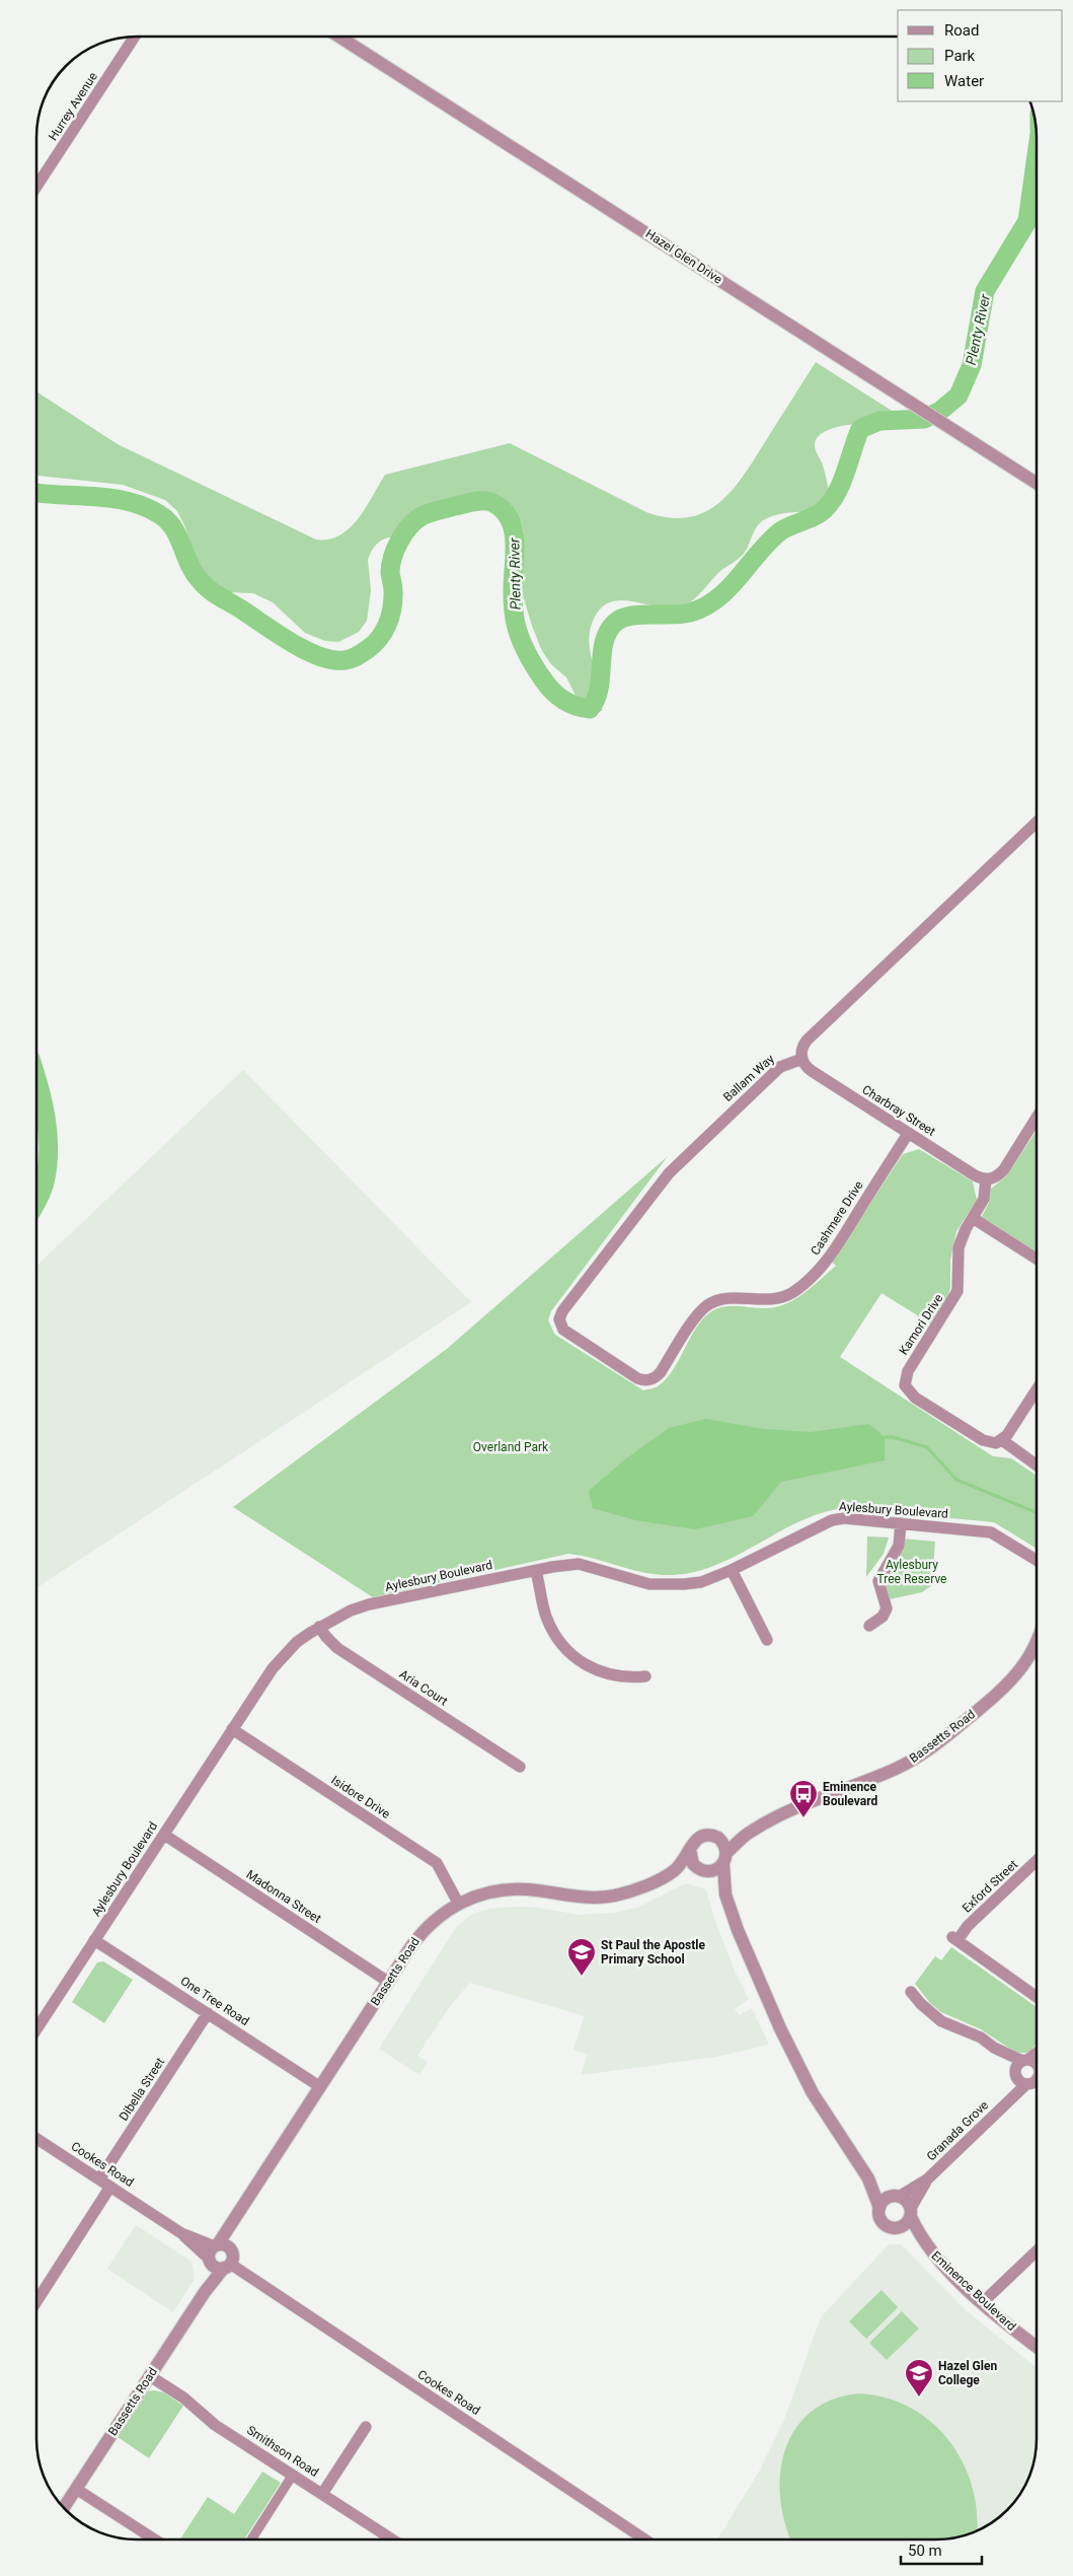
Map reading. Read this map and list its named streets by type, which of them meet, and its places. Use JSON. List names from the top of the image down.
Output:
{
  "streets": {
    "street": [
      "Hurrey Avenue",
      "Hazel Glen Drive",
      "Ballam Way",
      "Charbray Street",
      "Cashmere Drive",
      "Kamori Drive",
      "Aylesbury Boulevard",
      "Aria Court",
      "Bassetts Road",
      "Isidore Drive",
      "Exford Street",
      "Madonna Street",
      "One Tree Road",
      "Dibella Street",
      "Granada Grove",
      "Cookes Road",
      "Eminence Boulevard",
      "Smithson Road"
    ]
  },
  "crossings": [
    ["Ballam Way", "Charbray Street"],
    ["Ballam Way", "Cashmere Drive"],
    ["Charbray Street", "Cashmere Drive"],
    ["Charbray Street", "Kamori Drive"],
    ["Aylesbury Boulevard", "Aria Court"],
    ["Aylesbury Boulevard", "Isidore Drive"],
    ["Aylesbury Boulevard", "Madonna Street"],
    ["Aylesbury Boulevard", "One Tree Road"],
    ["Bassetts Road", "Isidore Drive"],
    ["Bassetts Road", "Madonna Street"],
    ["Bassetts Road", "One Tree Road"],
    ["Bassetts Road", "Cookes Road"],
    ["Bassetts Road", "Smithson Road"],
    ["One Tree Road", "Dibella Street"],
    ["Dibella Street", "Cookes Road"],
    ["Granada Grove", "Eminence Boulevard"]
  ],
  "water": ["Plenty River"],
  "parks": ["Overland Park", "Aylesbury Tree Reserve"],
  "places": {
    "bus stop": ["Eminence Boulevard"],
    "school or university": ["St Paul the Apostle Primary School", "Hazel Glen College"]
  },
  "legend": ["Road", "Park", "Water"],
  "scale_bar": "50 m"
}
